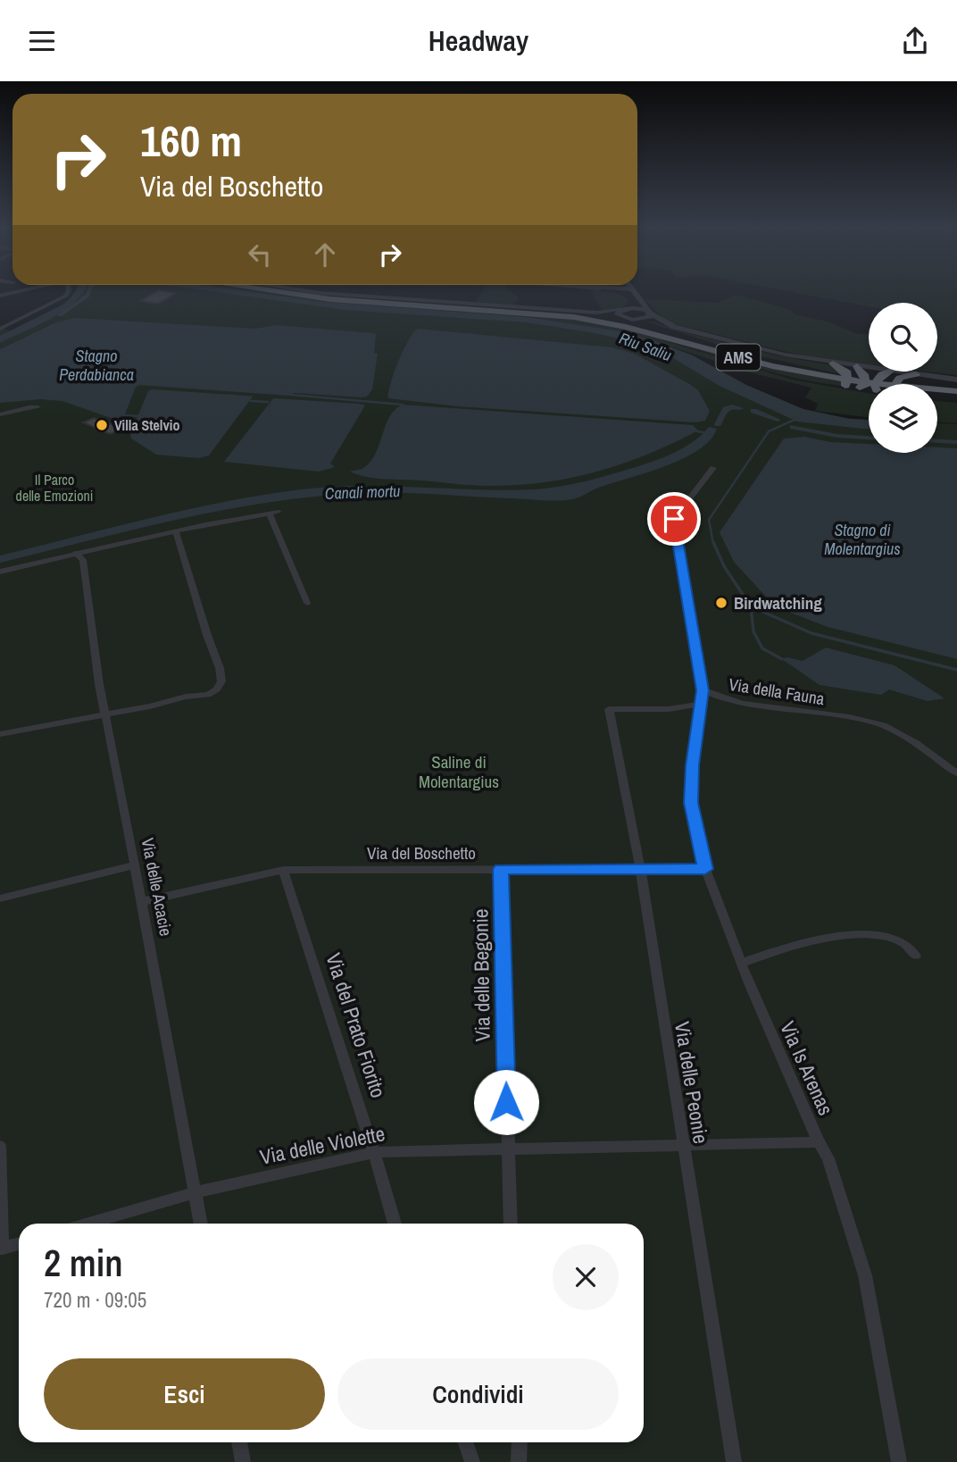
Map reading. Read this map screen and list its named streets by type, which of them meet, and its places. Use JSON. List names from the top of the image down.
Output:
{
  "streets": {
    "highway": ["AMS"],
    "street": [
      "Via della Fauna",
      "Via del Boschetto",
      "Via delle Acacie",
      "Via delle Begonie",
      "Via del Prato Fiorito",
      "Via Is Arenas",
      "Via delle Peonie",
      "Via delle Violette"
    ]
  },
  "crossings": [
    ["Via della Fauna", "Via Is Arenas"],
    ["Via del Boschetto", "Via delle Acacie"],
    ["Via del Boschetto", "Via delle Begonie"],
    ["Via del Boschetto", "Via del Prato Fiorito"],
    ["Via del Boschetto", "Via Is Arenas"],
    ["Via del Boschetto", "Via delle Peonie"],
    ["Via delle Acacie", "Via delle Violette"],
    ["Via delle Begonie", "Via delle Violette"],
    ["Via del Prato Fiorito", "Via delle Violette"],
    ["Via Is Arenas", "Via delle Peonie"],
    ["Via Is Arenas", "Via delle Violette"],
    ["Via delle Peonie", "Via delle Violette"]
  ],
  "water": [
    "Riu Saliu",
    "Stagno Perdabianca",
    "Canali mortu",
    "Stagno di Molentargius"
  ],
  "parks": ["Il Parco delle Emozioni", "Saline di Molentargius"],
  "places": ["Villa Stelvio", "Birdwatching"],
  "page": {
    "header": "Headway",
    "turn": ["160 m", "Via del Boschetto"],
    "heading": ["2 min", "720 m · 09:05"],
    "buttons": ["Esci", "Condividi"]
  }
}
